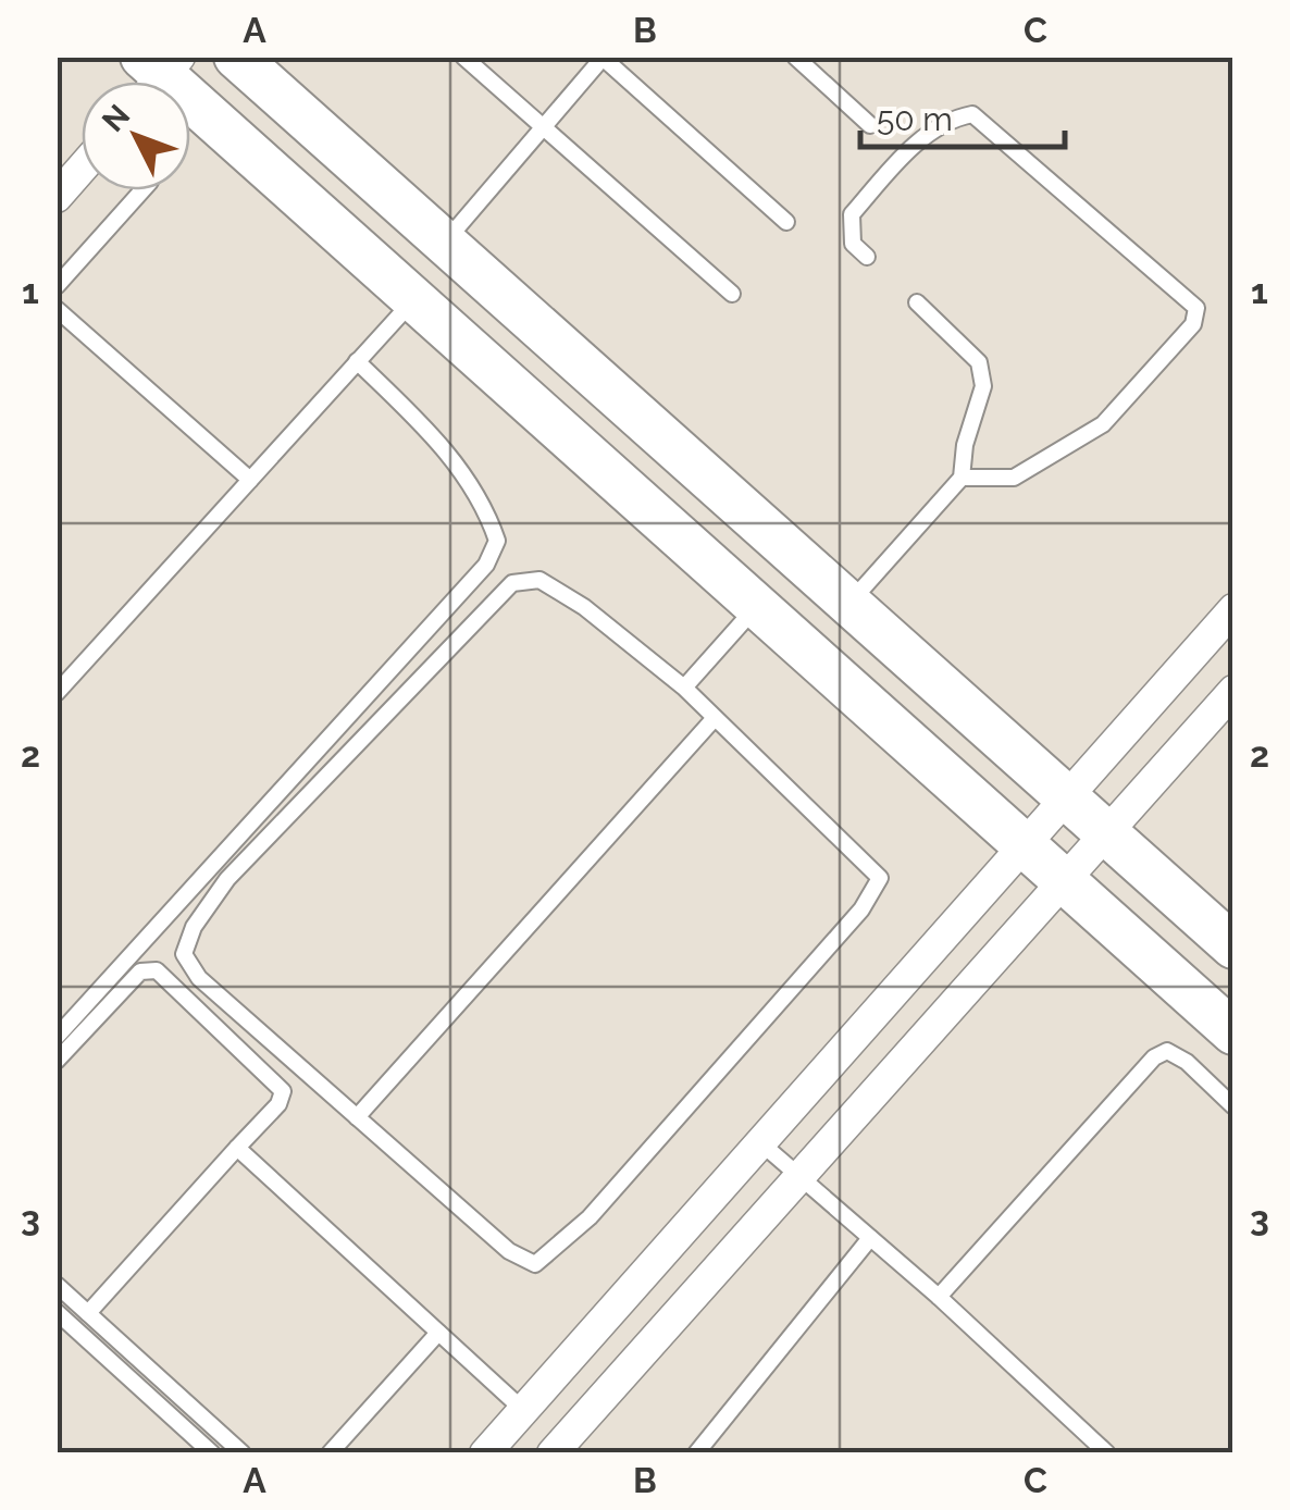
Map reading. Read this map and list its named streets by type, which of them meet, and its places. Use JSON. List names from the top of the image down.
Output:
{
  "scale_bar": "50 m",
  "north": "top left",
  "grid": {
    "columns": ["A", "B", "C"],
    "rows": ["1", "2", "3"]
  }
}
